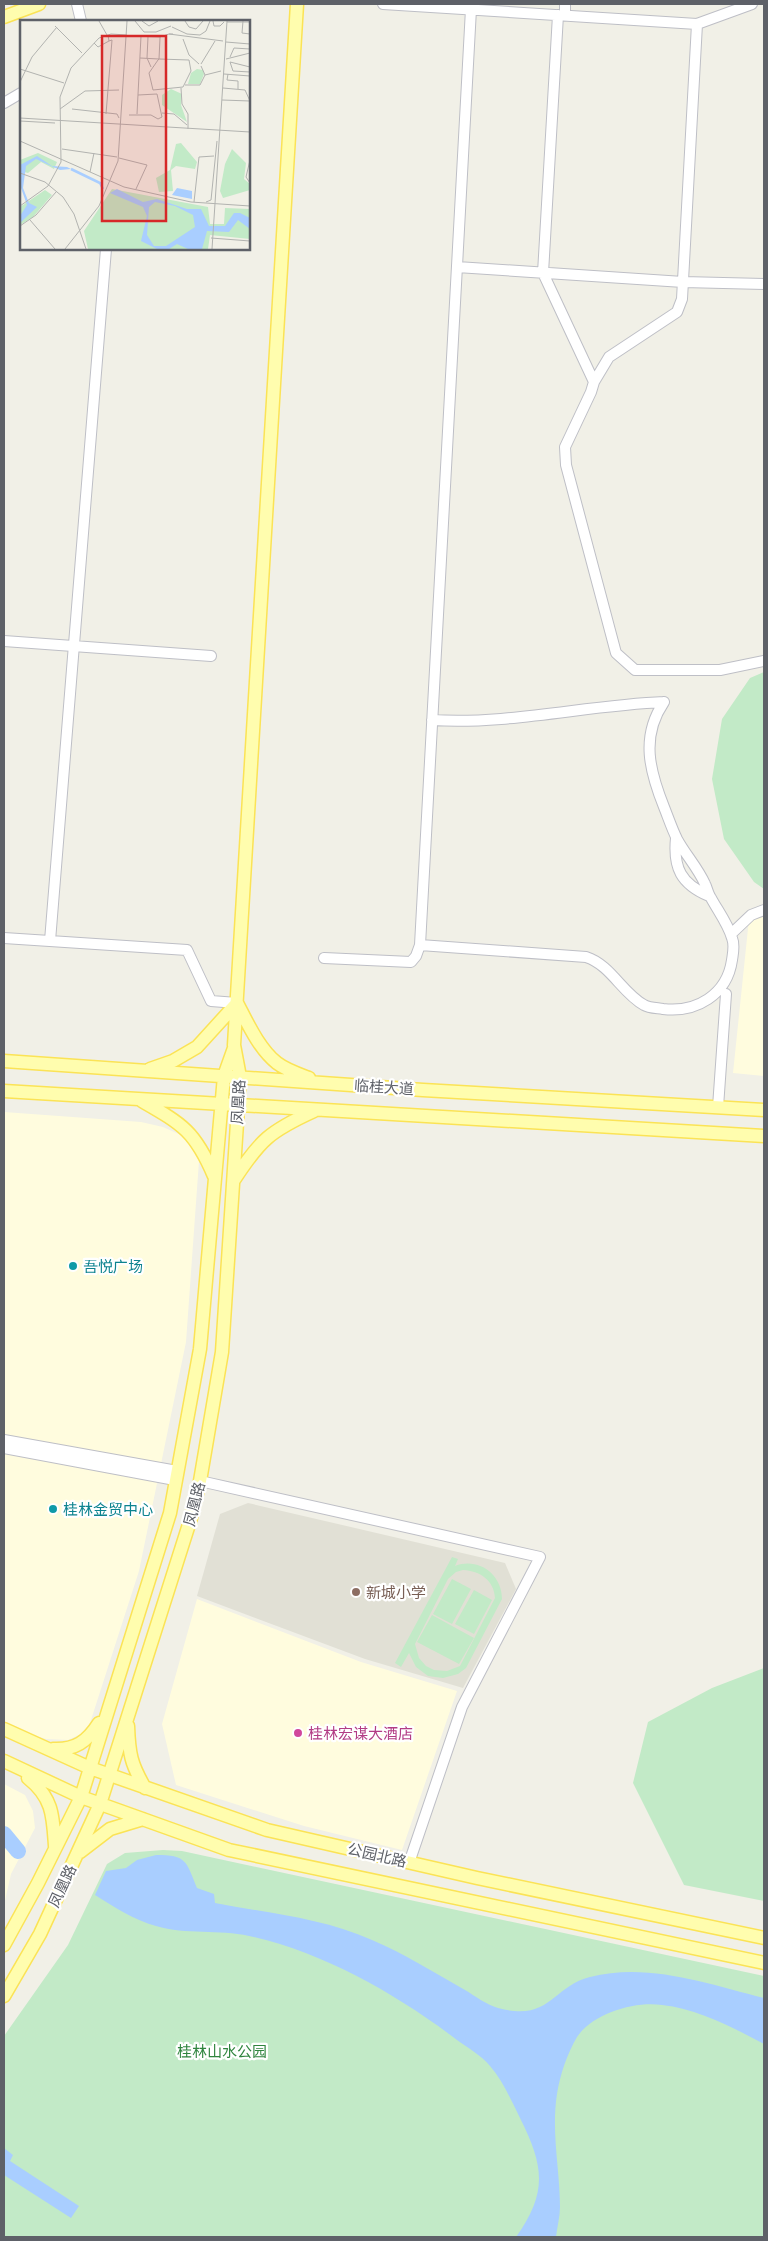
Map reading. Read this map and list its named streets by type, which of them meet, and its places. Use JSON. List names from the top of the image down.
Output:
{
  "streets": {
    "main road": ["临桂大道", "凤凰路", "公园北路"]
  },
  "crossings": [
    ["临桂大道", "凤凰路"],
    ["凤凰路", "公园北路"]
  ],
  "parks": ["桂林山水公园"],
  "places": [
    "吾悦广场",
    "桂林金贸中心",
    "新城小学",
    "桂林宏谋大酒店"
  ]
}
